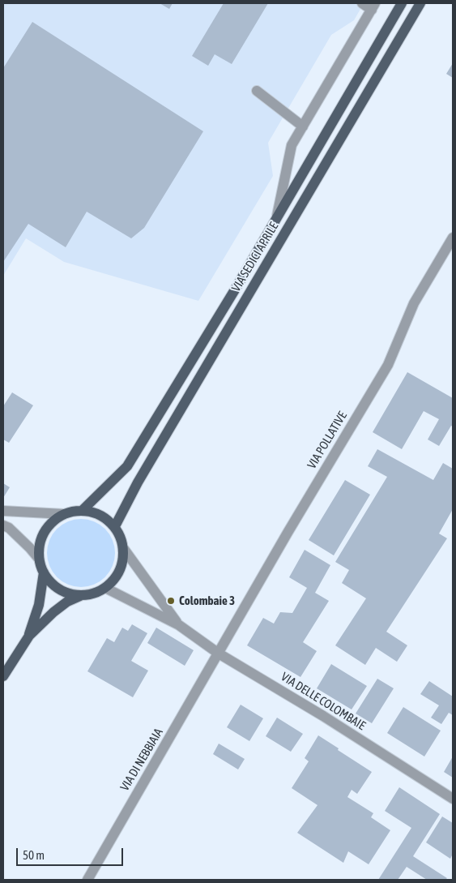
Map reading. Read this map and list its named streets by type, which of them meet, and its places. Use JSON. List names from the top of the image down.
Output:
{
  "streets": {
    "main road": ["VIA SEDICI APRILE"],
    "street": ["VIA POLLATIVE", "VIA DELLE COLOMBAIE", "VIA DI NEBBIAIA"]
  },
  "crossings": [
    ["VIA SEDICI APRILE", "VIA DELLE COLOMBAIE"],
    ["VIA POLLATIVE", "VIA DELLE COLOMBAIE"],
    ["VIA POLLATIVE", "VIA DI NEBBIAIA"],
    ["VIA DELLE COLOMBAIE", "VIA DI NEBBIAIA"]
  ],
  "places": ["Colombaie 3"],
  "scale_bar": "50 m"
}
